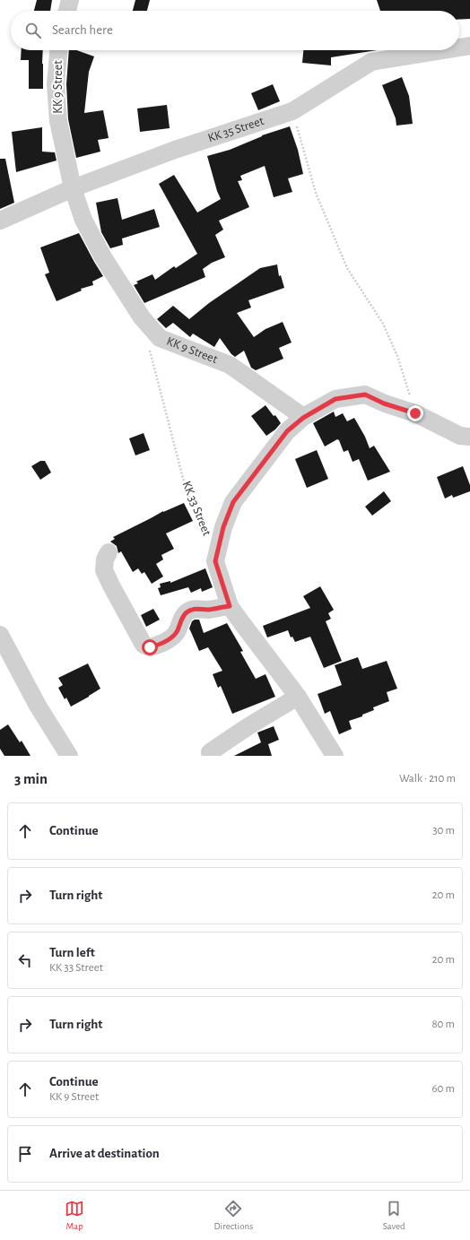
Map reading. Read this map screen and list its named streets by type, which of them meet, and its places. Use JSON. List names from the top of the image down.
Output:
{
  "streets": {
    "street": ["KK 9 Street", "KK 35 Street"],
    "path": ["KK 33 Street"]
  },
  "crossings": [
    ["KK 9 Street", "KK 35 Street"]
  ],
  "page": {
    "search": "Search here",
    "heading": ["3 min", "Walk · 210 m"],
    "list": [
      ["Continue", "30 m"],
      ["Turn right", "20 m"],
      ["Turn left", "KK 33 Street", "20 m"],
      ["Turn right", "80 m"],
      ["Continue", "KK 9 Street", "60 m"],
      "Arrive at destination"
    ],
    "nav": ["Map", "Directions", "Saved"]
  }
}
